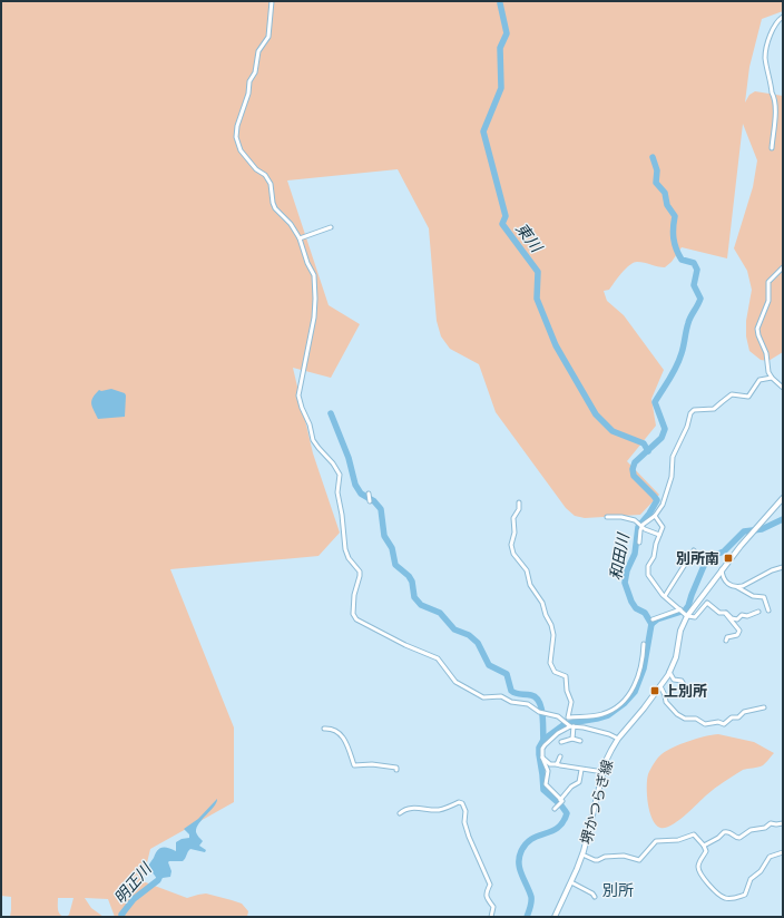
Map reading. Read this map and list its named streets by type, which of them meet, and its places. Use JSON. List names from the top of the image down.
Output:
{
  "streets": {
    "main road": ["堺かつらぎ線"]
  },
  "districts": ["別所"],
  "water": ["東川", "和田川", "明正川"],
  "places": {
    "transit": ["別所南", "上別所"]
  }
}
